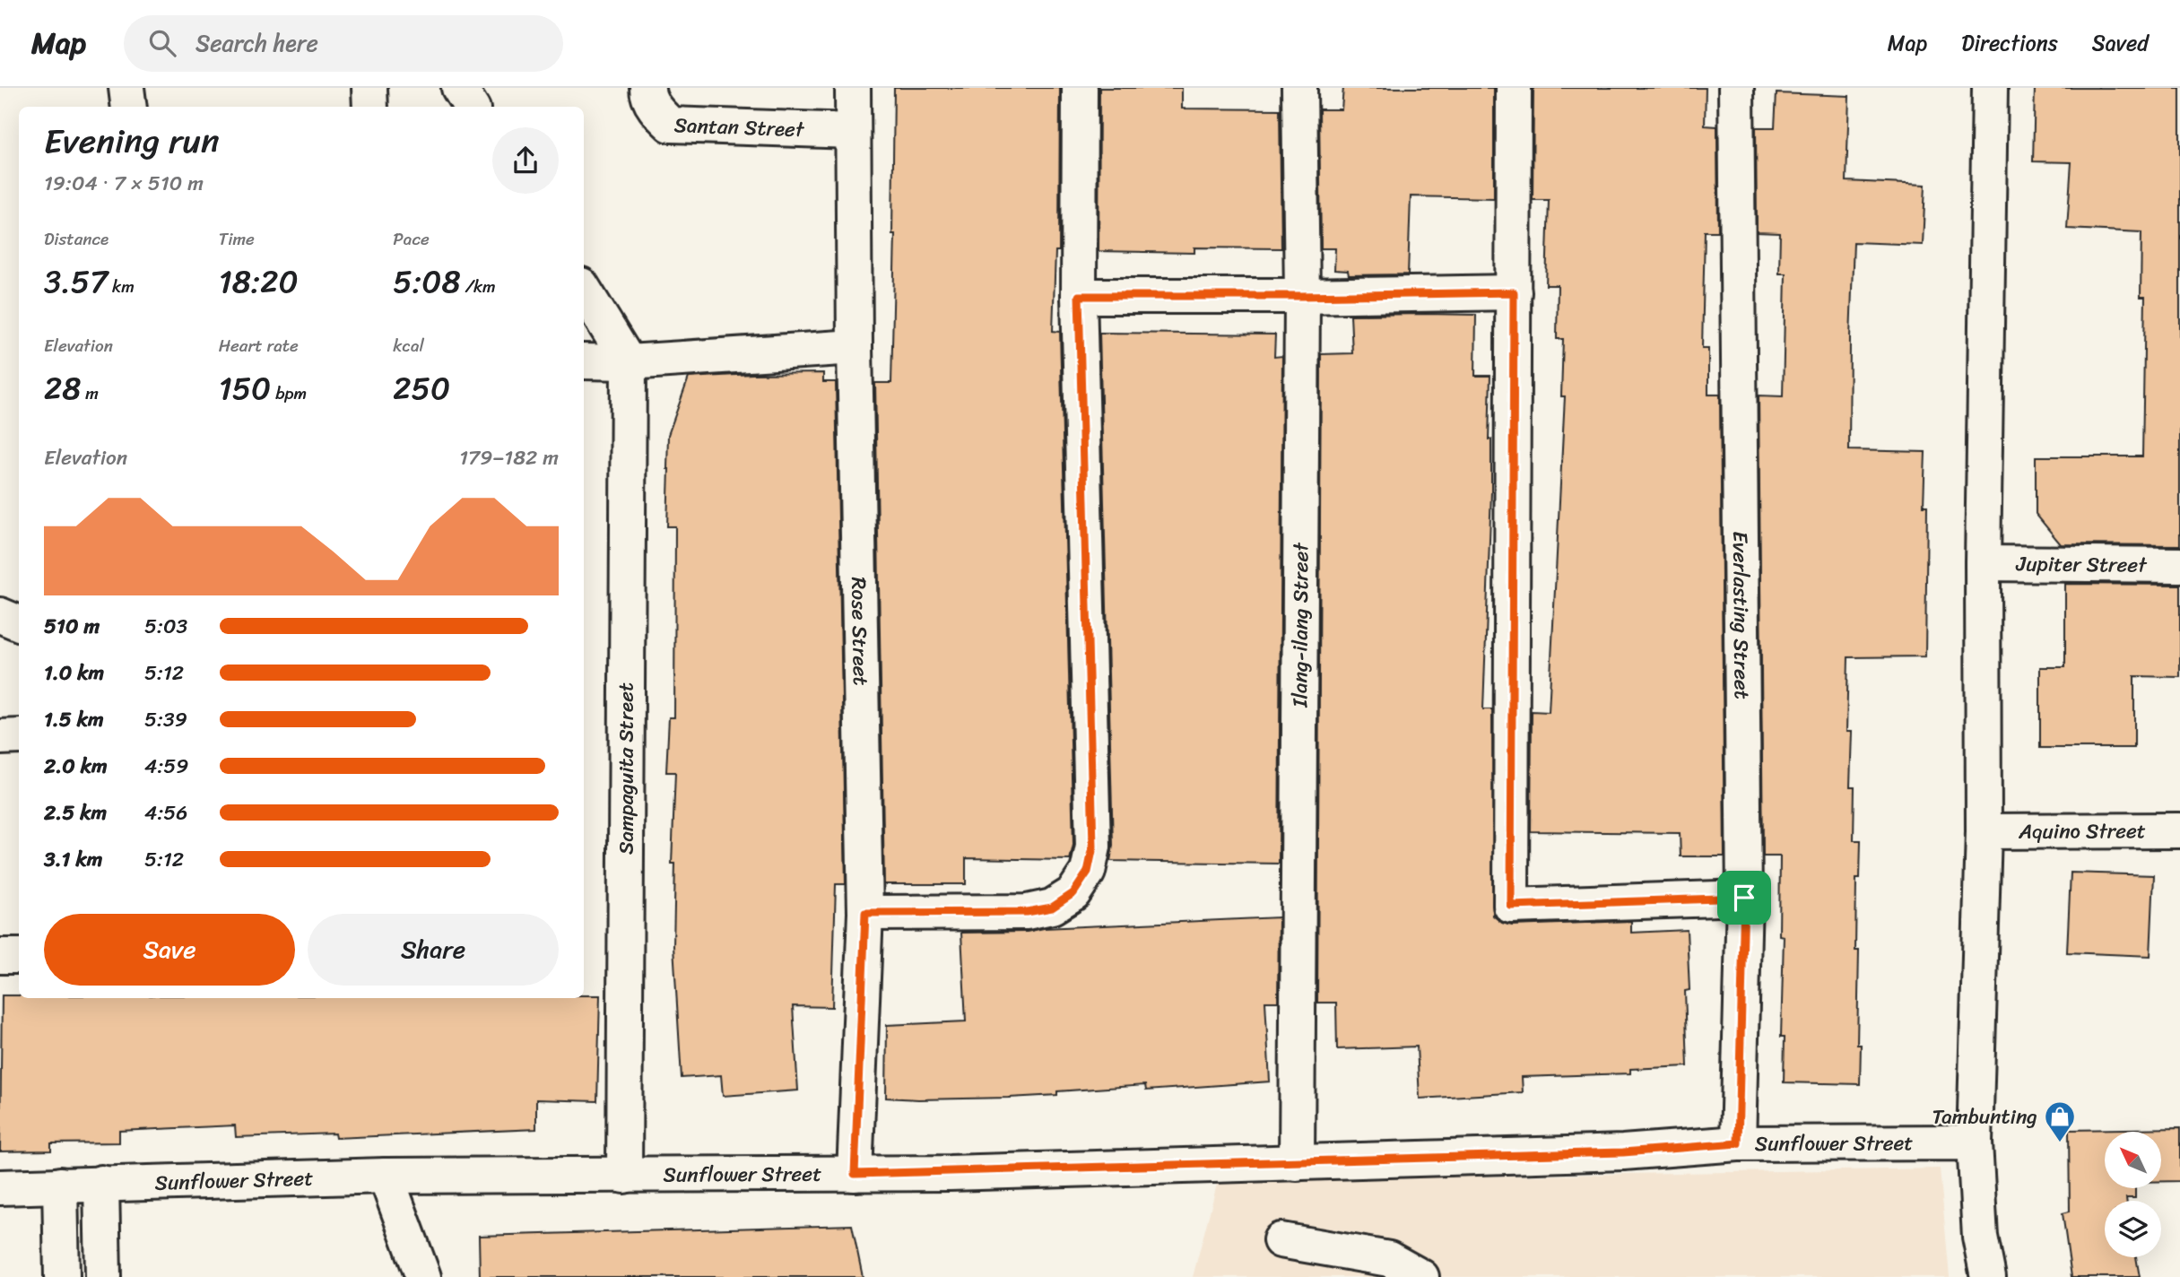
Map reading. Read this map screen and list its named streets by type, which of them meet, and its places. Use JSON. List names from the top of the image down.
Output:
{
  "streets": {
    "street": [
      "Santan Street",
      "Jupiter Street",
      "Everlasting Street",
      "Ilang-ilang Street",
      "Rose Street",
      "Sampaguita Street",
      "Aquino Street",
      "Sunflower Street"
    ]
  },
  "crossings": [
    ["Santan Street", "Rose Street"],
    ["Everlasting Street", "Sunflower Street"],
    ["Ilang-ilang Street", "Sunflower Street"],
    ["Rose Street", "Sunflower Street"],
    ["Sampaguita Street", "Sunflower Street"]
  ],
  "places": {
    "shop": ["Tambunting"]
  },
  "north": "top left",
  "page": {
    "header": "Map",
    "search": "Search here",
    "nav": ["Map", "Directions", "Saved"],
    "heading": ["Evening run", "19:04 · 7 × 510 m"],
    "stats": [
      ["Distance", "3.57 km"],
      ["Time", "18:20"],
      ["Pace", "5:08 /km"],
      ["Elevation", "28 m"],
      ["Heart rate", "150 bpm"],
      ["kcal", "250"]
    ],
    "chart": ["Elevation", "179–182 m"],
    "list": [
      {
        "name": "510 m",
        "note": "5:03"
      },
      {
        "name": "1.0 km",
        "note": "5:12"
      },
      {
        "name": "1.5 km",
        "note": "5:39"
      },
      {
        "name": "2.0 km",
        "note": "4:59"
      },
      {
        "name": "2.5 km",
        "note": "4:56"
      },
      {
        "name": "3.1 km",
        "note": "5:12"
      }
    ],
    "buttons": ["Save", "Share"]
  }
}
